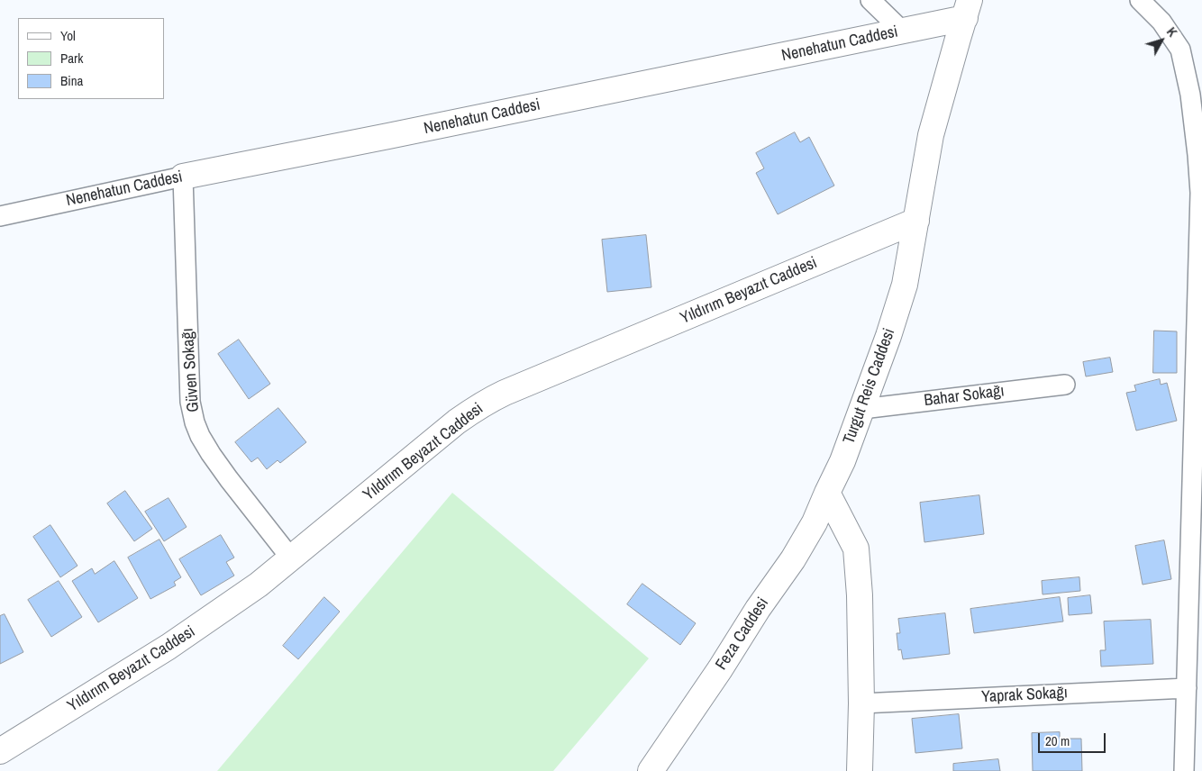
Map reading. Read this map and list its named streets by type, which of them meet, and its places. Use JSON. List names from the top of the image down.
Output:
{
  "streets": {
    "street": [
      "Nenehatun Caddesi",
      "Yıldırım Beyazıt Caddesi",
      "Güven Sokağı",
      "Turgut Reis Caddesi",
      "Bahar Sokağı",
      "Feza Caddesi",
      "Yaprak Sokağı"
    ]
  },
  "crossings": [
    ["Nenehatun Caddesi", "Güven Sokağı"],
    ["Nenehatun Caddesi", "Turgut Reis Caddesi"],
    ["Yıldırım Beyazıt Caddesi", "Güven Sokağı"],
    ["Yıldırım Beyazıt Caddesi", "Turgut Reis Caddesi"],
    ["Turgut Reis Caddesi", "Bahar Sokağı"],
    ["Turgut Reis Caddesi", "Feza Caddesi"]
  ],
  "legend": ["Yol", "Park", "Bina"],
  "scale_bar": "20 m",
  "north": "top right"
}
